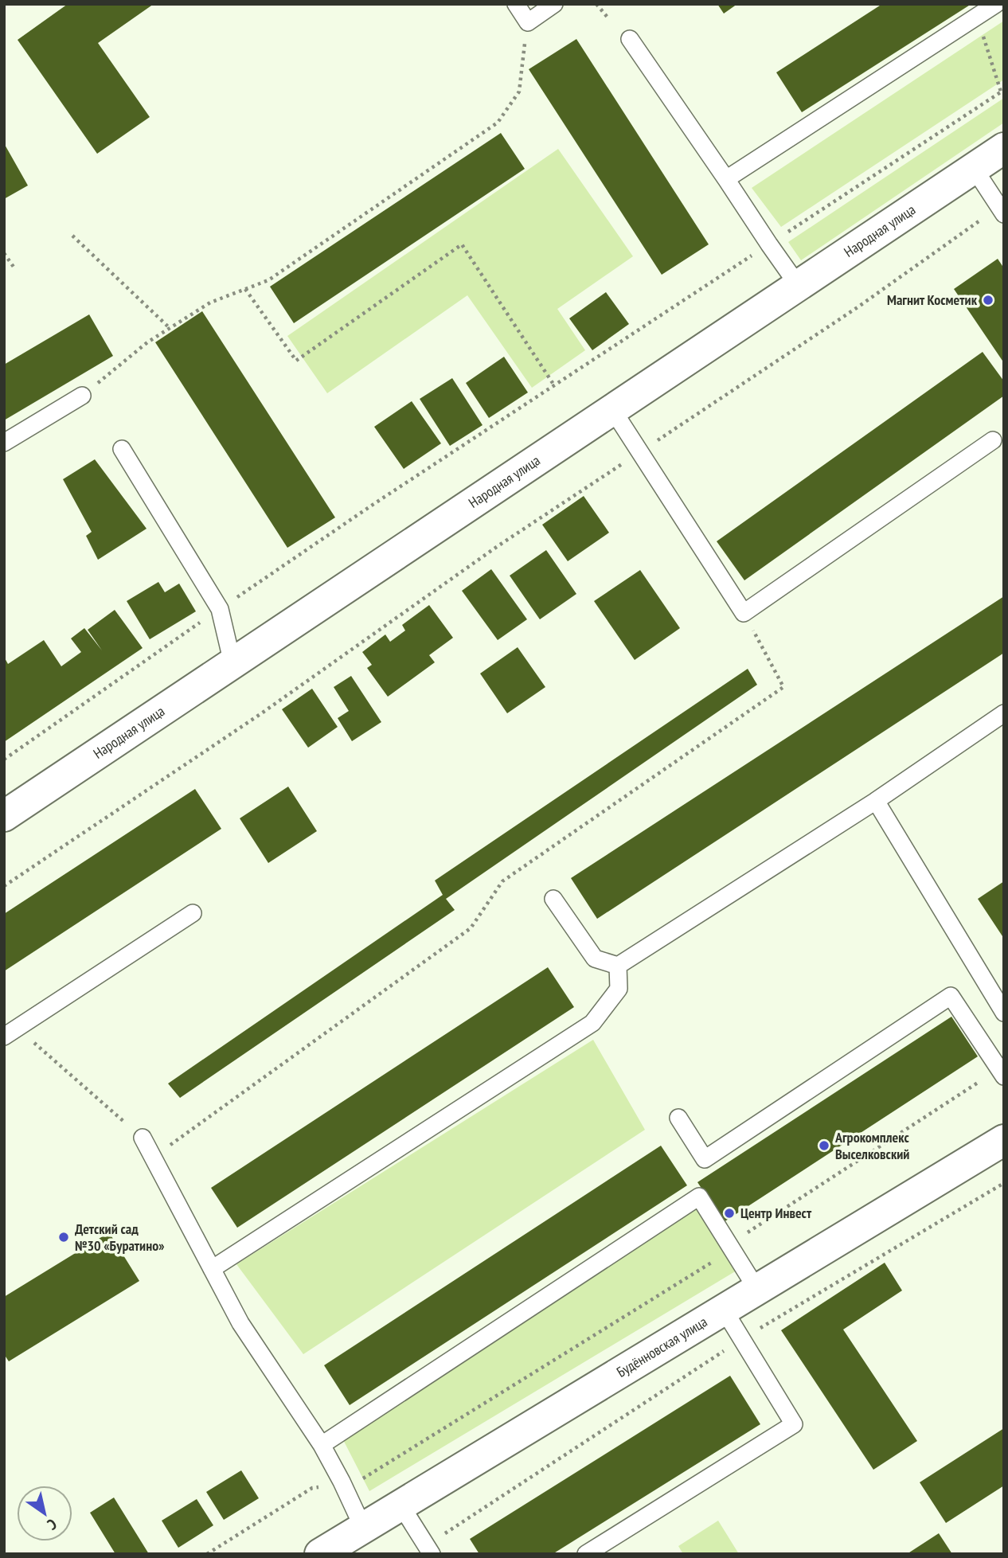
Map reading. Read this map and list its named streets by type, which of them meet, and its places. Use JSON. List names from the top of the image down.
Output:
{
  "streets": {
    "street": ["Народная улица", "Будённовская улица"]
  },
  "places": [
    "Магнит Косметик",
    "Агрокомплекс Выселковский",
    "Центр Инвест",
    "Детский сад №30 «Буратино»"
  ],
  "north": "bottom right"
}
